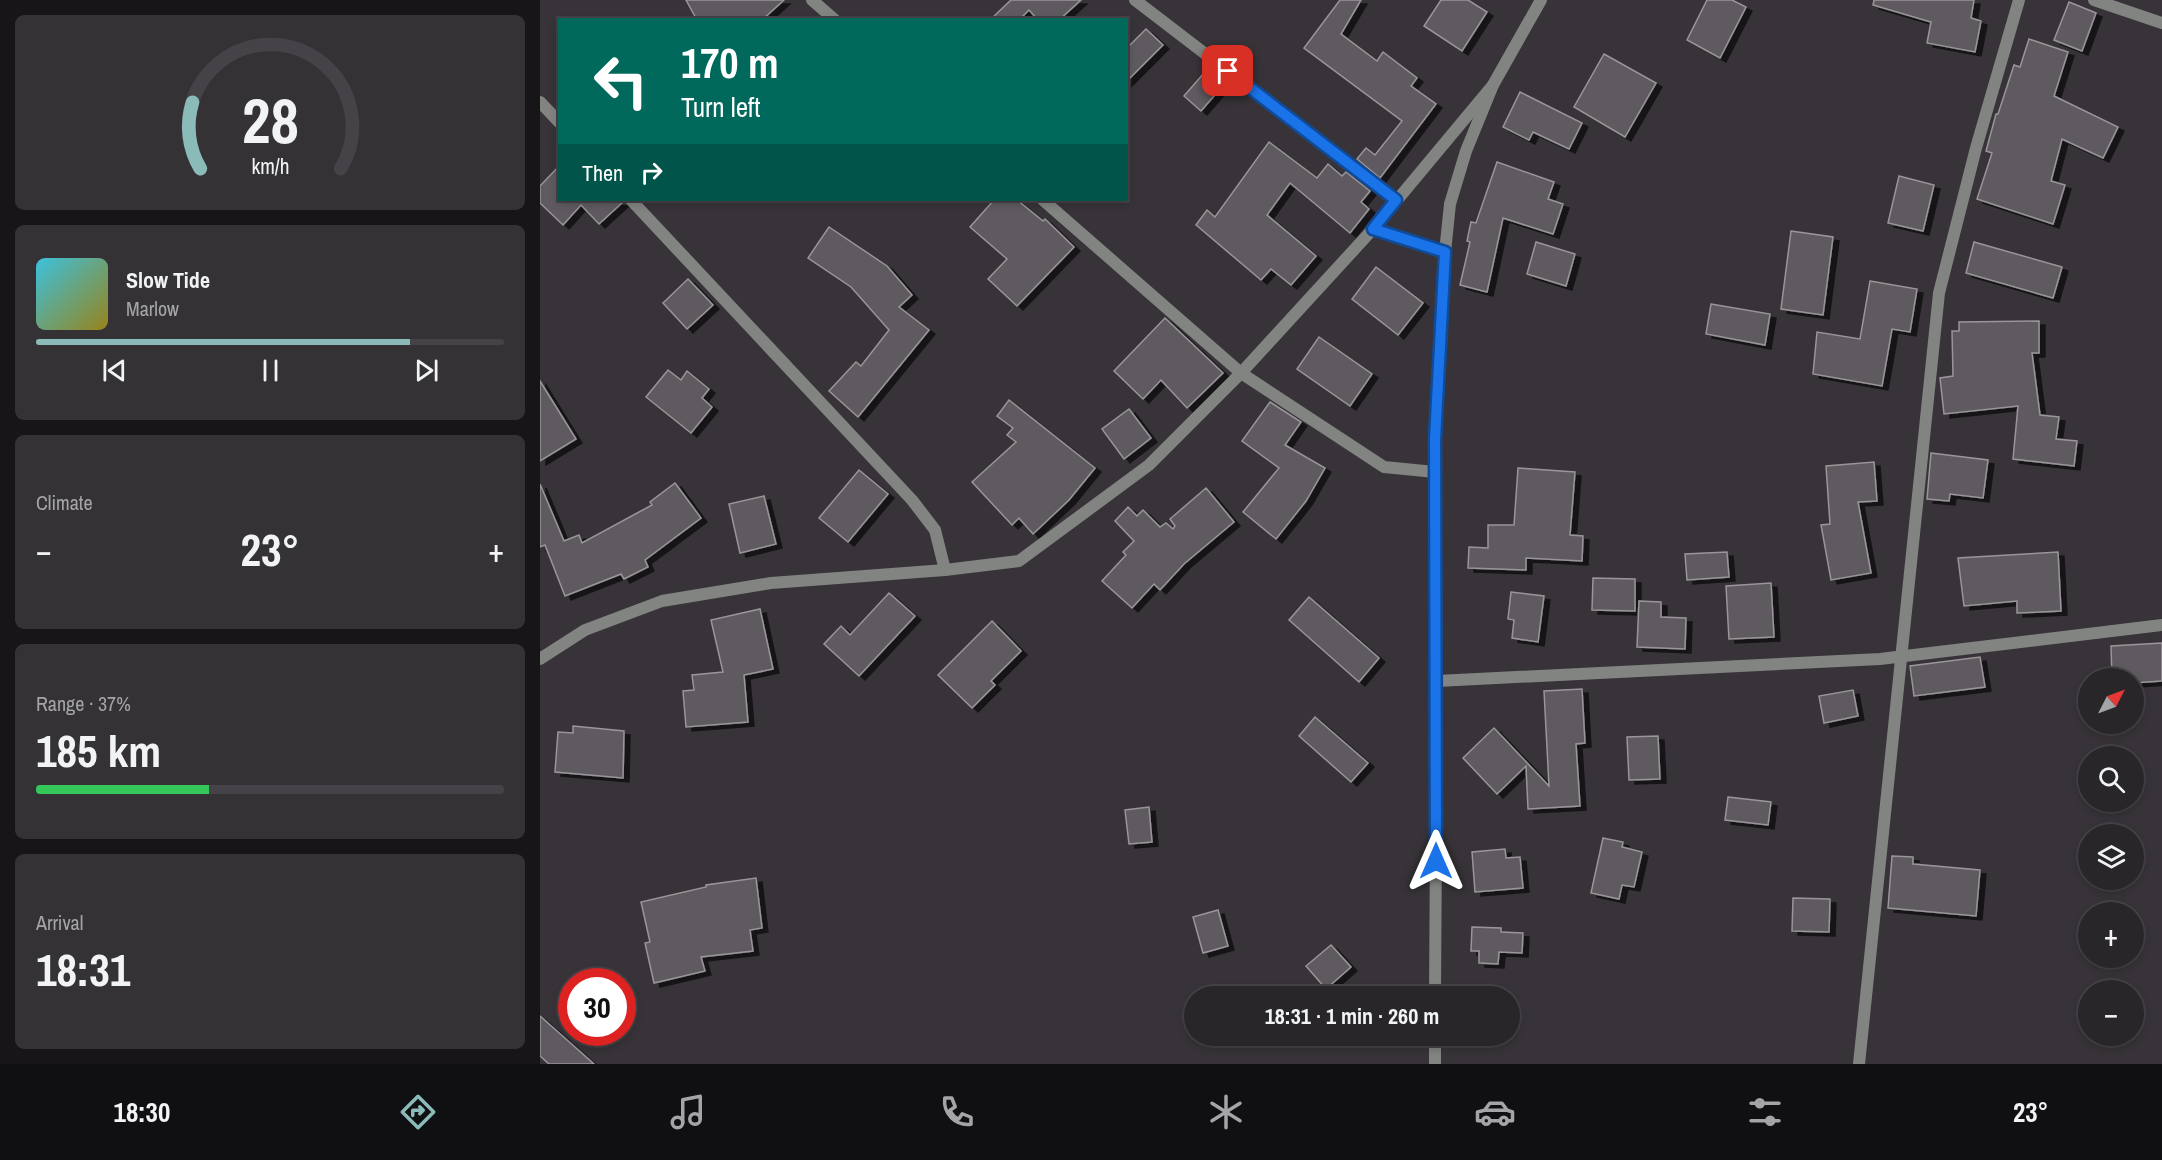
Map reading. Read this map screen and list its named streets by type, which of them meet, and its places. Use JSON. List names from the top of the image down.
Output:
{
  "north": "top right",
  "page": {
    "turn": ["170 m", "Turn left"],
    "then": "Then",
    "song": ["Slow Tide", "Marlow"],
    "tile": [
      "Climate",
      ["Range · 37%", "185 km"],
      ["Arrival", "18:31"]
    ],
    "heat": ["−", "23°", "+"],
    "map_buttons": ["+", "−"],
    "limit": "30",
    "trip": "18:31 · 1 min · 260 m",
    "tabs": ["18:30", "23°"],
    "gauge": ["28", "km/h"]
  }
}
